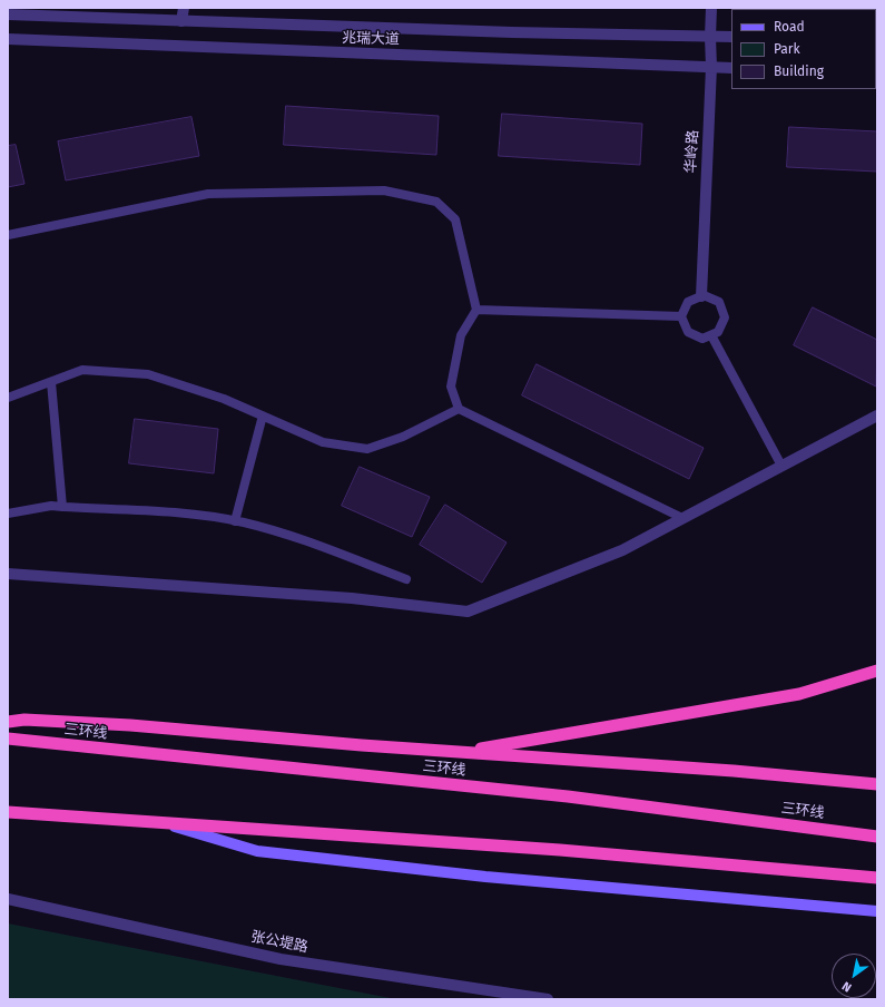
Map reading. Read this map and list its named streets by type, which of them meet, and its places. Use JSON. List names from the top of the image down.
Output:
{
  "streets": {
    "highway": ["三环线"],
    "street": ["兆瑞大道", "华岭路", "张公堤路"]
  },
  "crossings": [
    ["兆瑞大道", "华岭路"]
  ],
  "legend": ["Road", "Park", "Building"],
  "north": "bottom left"
}
